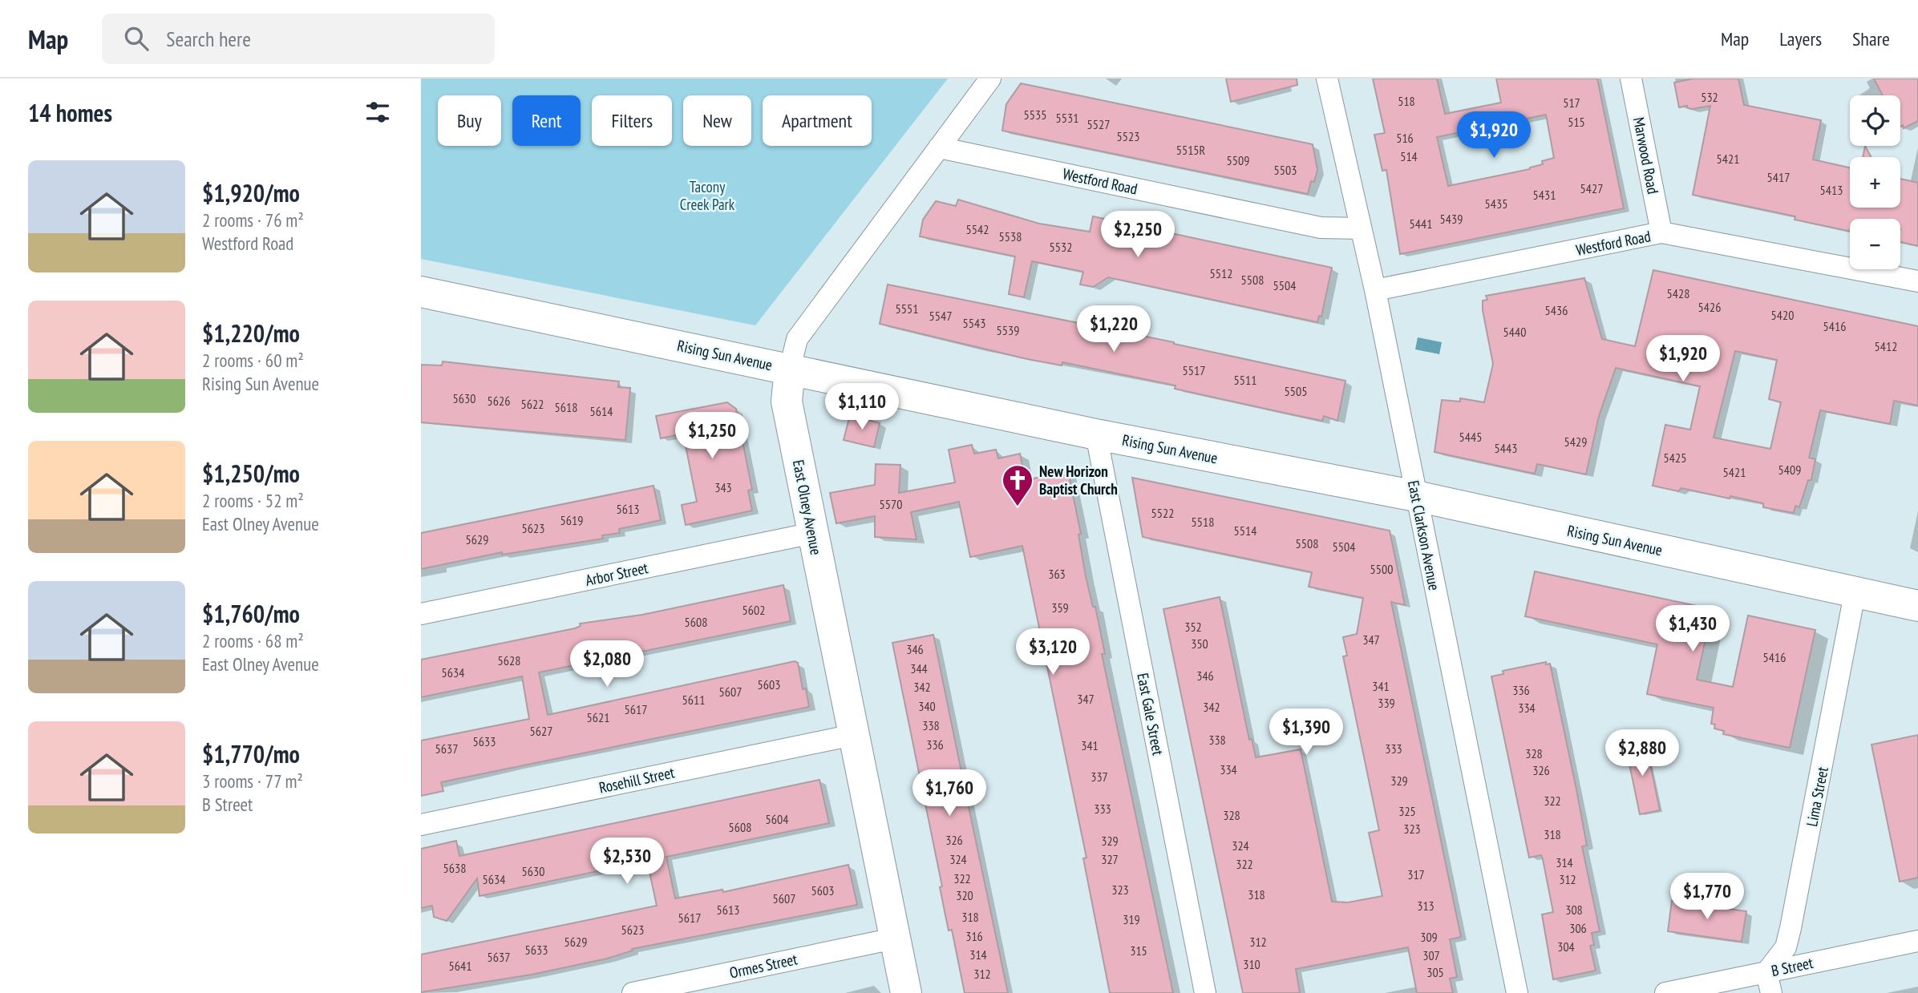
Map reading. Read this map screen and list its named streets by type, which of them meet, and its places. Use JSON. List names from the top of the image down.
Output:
{
  "streets": {
    "main road": ["Rising Sun Avenue", "East Olney Avenue"],
    "street": [
      "Marwood Road",
      "Westford Road",
      "East Clarkson Avenue",
      "Arbor Street",
      "East Gale Street",
      "Rosehill Street",
      "Lima Street",
      "Ormes Street",
      "B Street"
    ]
  },
  "crossings": [
    ["Marwood Road", "Westford Road"],
    ["Westford Road", "East Olney Avenue"],
    ["Westford Road", "East Clarkson Avenue"],
    ["Rising Sun Avenue", "East Olney Avenue"],
    ["Rising Sun Avenue", "East Clarkson Avenue"],
    ["Rising Sun Avenue", "East Gale Street"],
    ["Rising Sun Avenue", "Lima Street"],
    ["East Olney Avenue", "Arbor Street"],
    ["East Olney Avenue", "Rosehill Street"],
    ["East Olney Avenue", "Ormes Street"],
    ["Lima Street", "B Street"]
  ],
  "parks": ["Tacony Creek Park"],
  "places": {
    "church": ["New Horizon Baptist Church"]
  },
  "house_numbers": [
    "532",
    "518",
    "517",
    "5535",
    "5531",
    "515",
    "5527",
    "5523",
    "516",
    "5515R",
    "514",
    "5421",
    "5509",
    "5503",
    "5417",
    "5427",
    "5413",
    "5431",
    "5435",
    "5439",
    "5441",
    "5542",
    "5538",
    "5532",
    "5512",
    "5508",
    "5504",
    "5428",
    "5426",
    "5551",
    "5436",
    "5420",
    "5547",
    "5543",
    "5416",
    "5539",
    "5440",
    "5412",
    "5517",
    "5511",
    "5505",
    "5630",
    "5626",
    "5622",
    "5618",
    "5614",
    "5445",
    "5429",
    "5443",
    "5425",
    "5409",
    "5421",
    "343",
    "5570",
    "5613",
    "5522",
    "5619",
    "5518",
    "5623",
    "5514",
    "5629",
    "5508",
    "5504",
    "5500",
    "363",
    "359",
    "5602",
    "5608",
    "352",
    "347",
    "350",
    "346",
    "5416",
    "5628",
    "344",
    "5634",
    "346",
    "5603",
    "341",
    "342",
    "336",
    "5607",
    "347",
    "5611",
    "339",
    "340",
    "342",
    "334",
    "5617",
    "5621",
    "338",
    "5627",
    "338",
    "5633",
    "336",
    "341",
    "5637",
    "333",
    "328",
    "334",
    "326",
    "337",
    "329",
    "322",
    "333",
    "325",
    "328",
    "5604",
    "5608",
    "323",
    "318",
    "326",
    "329",
    "324",
    "324",
    "327",
    "314",
    "322",
    "5638",
    "5630",
    "317",
    "322",
    "5634",
    "312",
    "323",
    "5603",
    "318",
    "320",
    "5607",
    "313",
    "5613",
    "308",
    "318",
    "5617",
    "319",
    "306",
    "5623",
    "316",
    "309",
    "5629",
    "312",
    "304",
    "5633",
    "315",
    "314",
    "307",
    "5637",
    "310",
    "5641",
    "305",
    "312"
  ],
  "page": {
    "header": "Map",
    "search": "Search here",
    "nav": ["Map", "Layers", "Share"],
    "heading": "14 homes",
    "map_buttons": ["+", "−"],
    "chip": [
      "Buy",
      "Rent",
      "Filters",
      "New",
      "Apartment"
    ],
    "price": [
      "$1,920",
      "$2,250",
      "$1,220",
      "$1,920",
      "$1,110",
      "$1,250",
      "$1,430",
      "$3,120",
      "$2,080",
      "$1,390",
      "$2,880",
      "$1,760",
      "$2,530",
      "$1,770"
    ],
    "list": [
      {
        "name": "$1,920/mo",
        "note": "2 rooms · 76 m² · Westford Road"
      },
      {
        "name": "$1,220/mo",
        "note": "2 rooms · 60 m² · Rising Sun Avenue"
      },
      {
        "name": "$1,250/mo",
        "note": "2 rooms · 52 m² · East Olney Avenue"
      },
      {
        "name": "$1,760/mo",
        "note": "2 rooms · 68 m² · East Olney Avenue"
      },
      {
        "name": "$1,770/mo",
        "note": "3 rooms · 77 m² · B Street"
      }
    ]
  }
}
